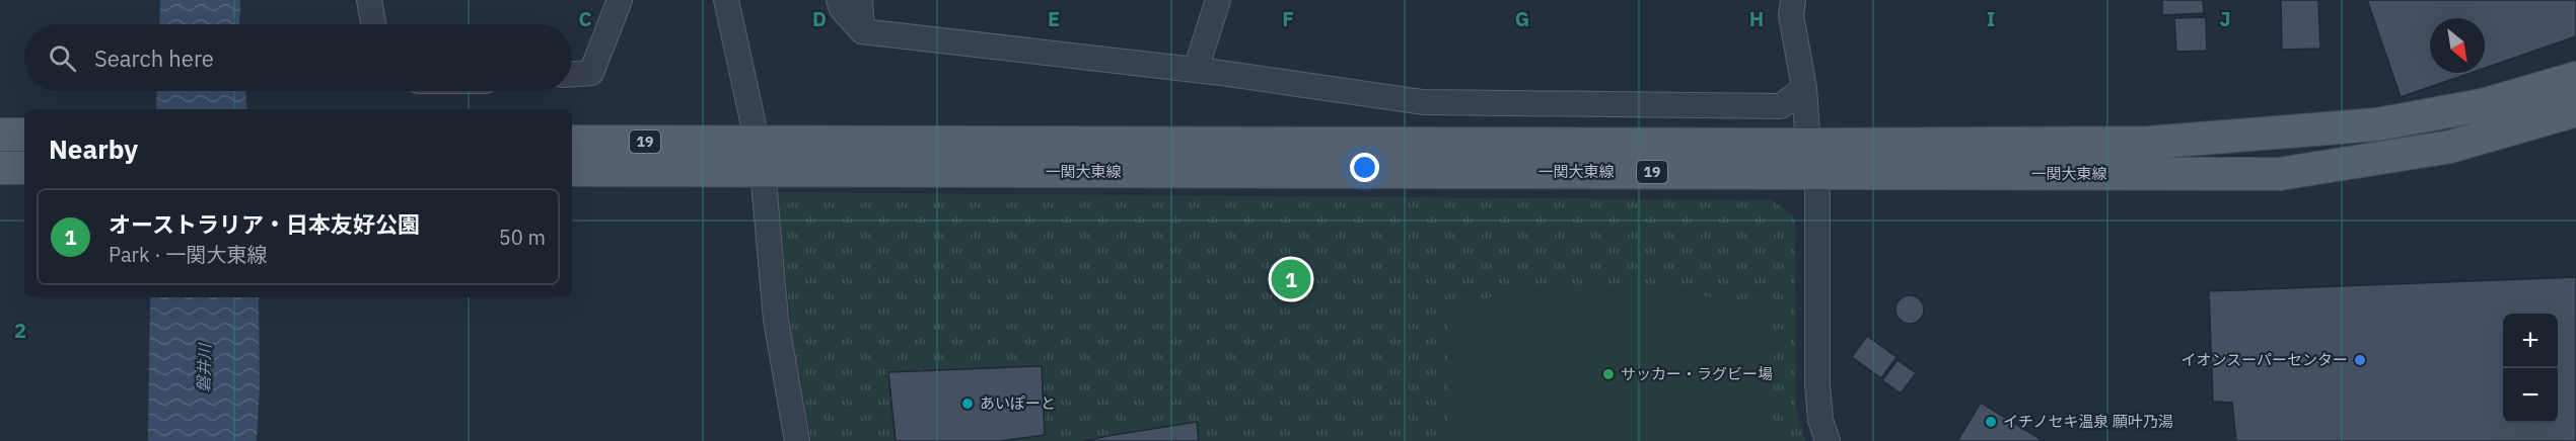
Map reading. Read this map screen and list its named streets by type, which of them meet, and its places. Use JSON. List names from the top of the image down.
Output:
{
  "streets": {
    "main road": ["19", "一関大東線"]
  },
  "water": ["磐井川"],
  "places": [
    "イオンスーパーセンター",
    "サッカー・ラグビー場",
    "あいぽーと",
    "イチノセキ温泉 願叶乃湯"
  ],
  "north": "bottom right",
  "page": {
    "search": "Search here",
    "heading": "Nearby",
    "list": [
      {
        "mark": "1",
        "name": "オーストラリア・日本友好公園",
        "note": "Park · 一関大東線",
        "value": "50 m"
      }
    ],
    "pins": "1",
    "map_buttons": ["+", "−"]
  },
  "grid": {
    "columns": [
      "C",
      "D",
      "E",
      "F",
      "G",
      "H",
      "I",
      "J"
    ],
    "rows": ["2"]
  }
}
